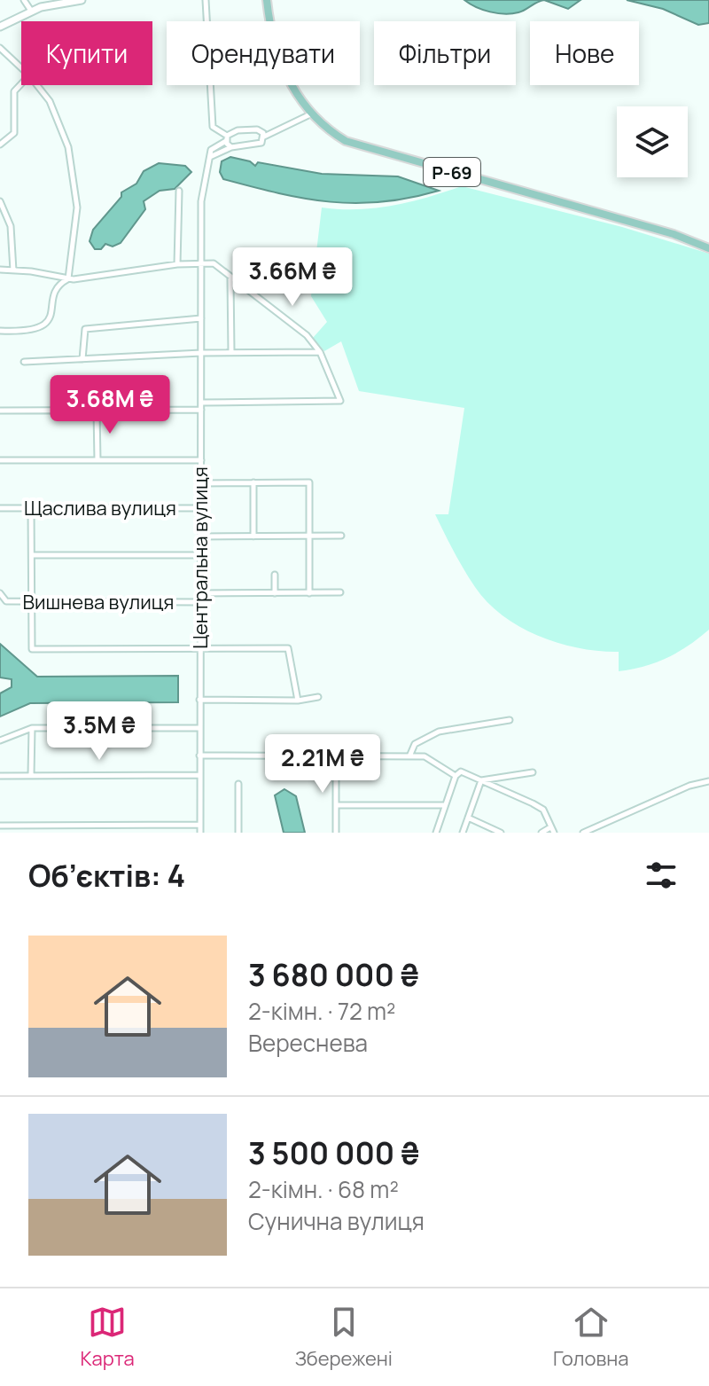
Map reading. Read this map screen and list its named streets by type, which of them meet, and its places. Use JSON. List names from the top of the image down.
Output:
{
  "streets": {
    "main road": ["Р-69"],
    "street": ["Щаслива вулиця", "Центральна вулиця", "Вишнева вулиця"]
  },
  "crossings": [
    ["Щаслива вулиця", "Центральна вулиця"],
    ["Центральна вулиця", "Вишнева вулиця"]
  ],
  "page": {
    "chip": [
      "Купити",
      "Орендувати",
      "Фільтри",
      "Нове"
    ],
    "price": [
      "3.66M ₴",
      "3.68M ₴",
      "3.5M ₴",
      "2.21M ₴"
    ],
    "heading": "Об’єктів: 4",
    "list": [
      {
        "name": "3 680 000 ₴",
        "note": "2-кімн. · 72 m² · Вереснева"
      },
      {
        "name": "3 500 000 ₴",
        "note": "2-кімн. · 68 m² · Сунична вулиця"
      }
    ],
    "tabs": ["Карта", "Збережені", "Головна"]
  }
}
